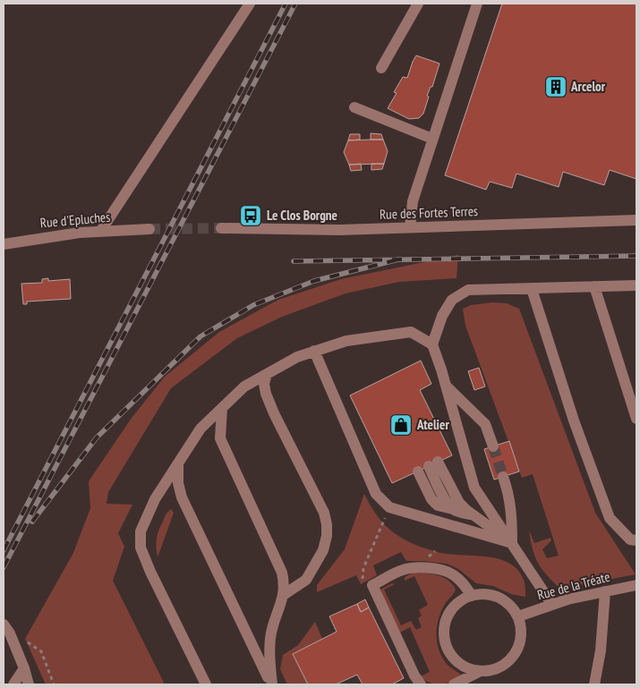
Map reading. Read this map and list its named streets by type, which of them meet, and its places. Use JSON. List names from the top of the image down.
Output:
{
  "streets": {
    "street": ["Rue des Fortes Terres", "Rue d'Epluches", "Rue de la Tréate"]
  },
  "places": {
    "building": ["Arcelor"],
    "bus stop": ["Le Clos Borgne"],
    "shop": ["Atelier"]
  }
}
